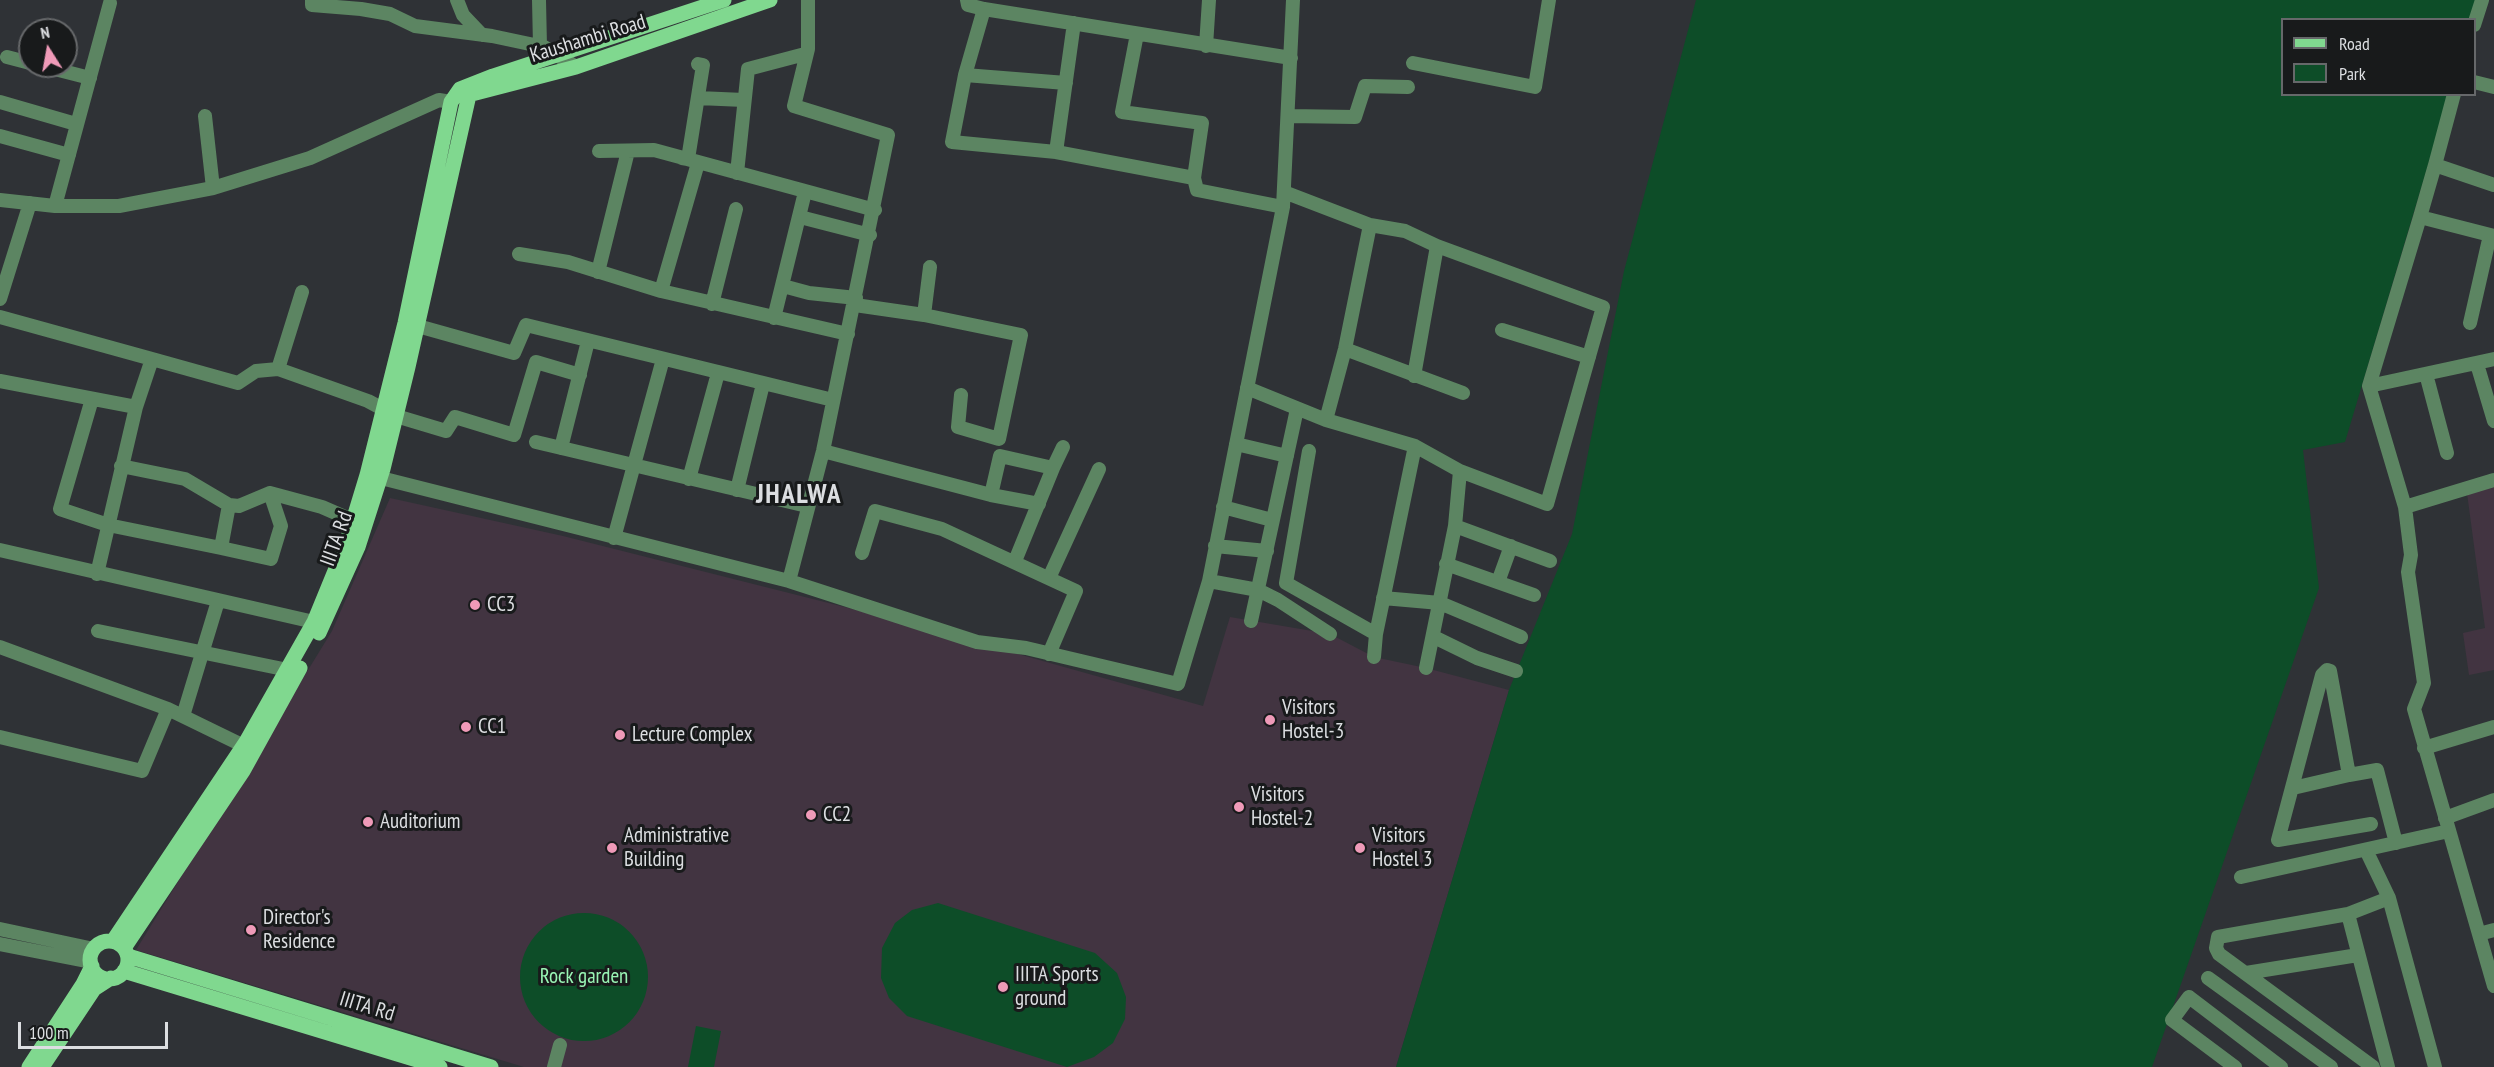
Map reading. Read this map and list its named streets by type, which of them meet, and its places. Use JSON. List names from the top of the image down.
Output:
{
  "streets": {
    "main road": ["Kaushambi Road", "IIITA Rd"]
  },
  "crossings": [
    ["Kaushambi Road", "IIITA Rd"]
  ],
  "districts": ["JHALWA"],
  "parks": ["Rock garden"],
  "places": [
    "CC3",
    "Visitors Hostel-3",
    "CC1",
    "Lecture Complex",
    "Visitors Hostel-2",
    "CC2",
    "Auditorium",
    "Administrative Building",
    "Visitors Hostel 3",
    "Director's Residence",
    "IIITA Sports ground"
  ],
  "legend": ["Road", "Park"],
  "scale_bar": "100 m",
  "north": "top"
}
